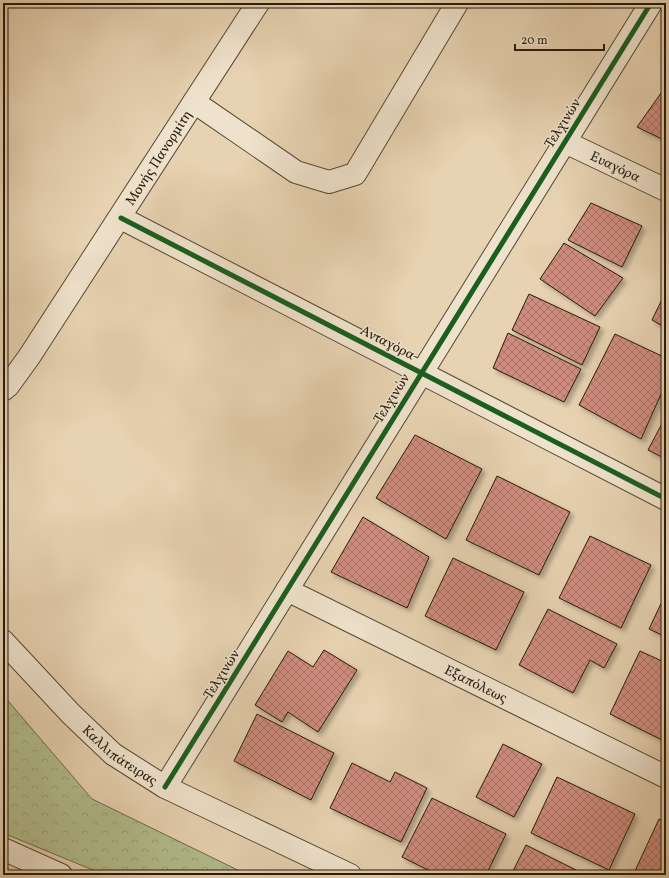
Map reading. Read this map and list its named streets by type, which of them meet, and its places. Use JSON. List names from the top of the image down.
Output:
{
  "streets": {
    "street": [
      "Τελχινών",
      "Μονής Πανορμίτη",
      "Ευαγόρα",
      "Ανταγόρα",
      "Εξαπόλεως",
      "Καλλιπάτειρας"
    ]
  },
  "crossings": [
    ["Τελχινών", "Ευαγόρα"],
    ["Τελχινών", "Ανταγόρα"],
    ["Τελχινών", "Εξαπόλεως"],
    ["Τελχινών", "Καλλιπάτειρας"],
    ["Μονής Πανορμίτη", "Ανταγόρα"]
  ],
  "scale_bar": "20 m"
}
